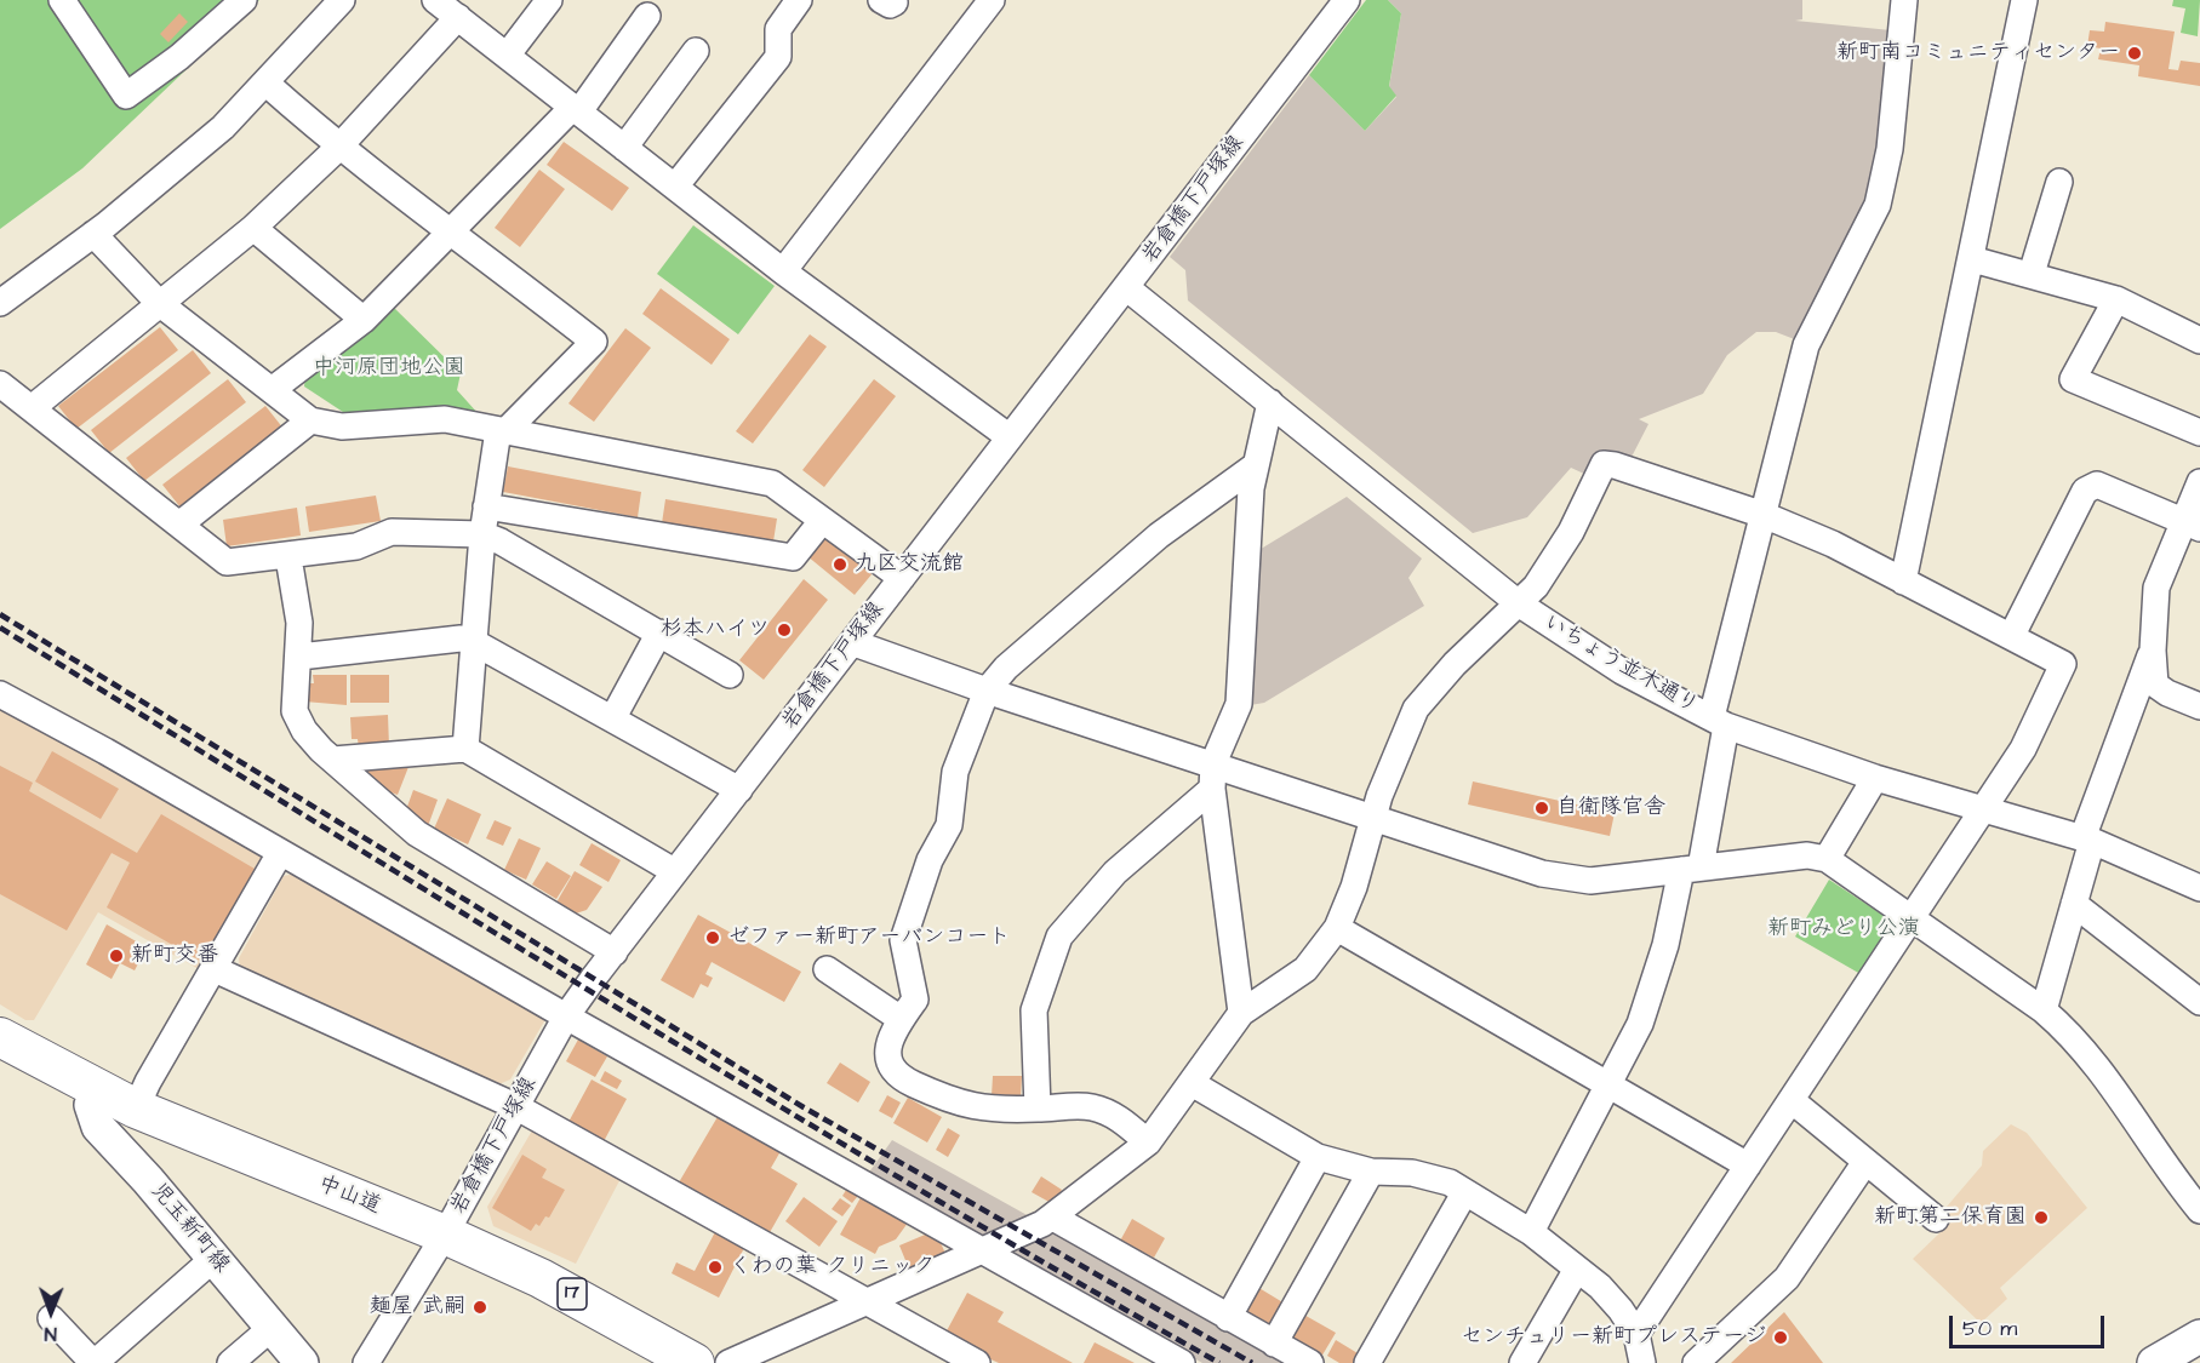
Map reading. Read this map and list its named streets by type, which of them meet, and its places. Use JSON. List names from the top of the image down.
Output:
{
  "streets": {
    "highway": ["中山道", "17"],
    "main road": ["児玉新町線"],
    "street": ["岩倉橋下戸塚線", "いちょう並木通り"]
  },
  "crossings": [
    ["岩倉橋下戸塚線", "いちょう並木通り"],
    ["岩倉橋下戸塚線", "中山道"],
    ["中山道", "児玉新町線"]
  ],
  "parks": ["中河原団地公園", "新町みどり公演"],
  "places": [
    "新町南コミュニティセンター",
    "九区交流館",
    "杉本ハイツ",
    "自衛隊官舎",
    "ゼファー新町アーバンコート",
    "新町交番",
    "新町第二保育園",
    "くわの葉 クリニック",
    "麺屋 武嗣",
    "センチュリー新町プレステージ"
  ],
  "scale_bar": "50 m",
  "north": "bottom"
}
